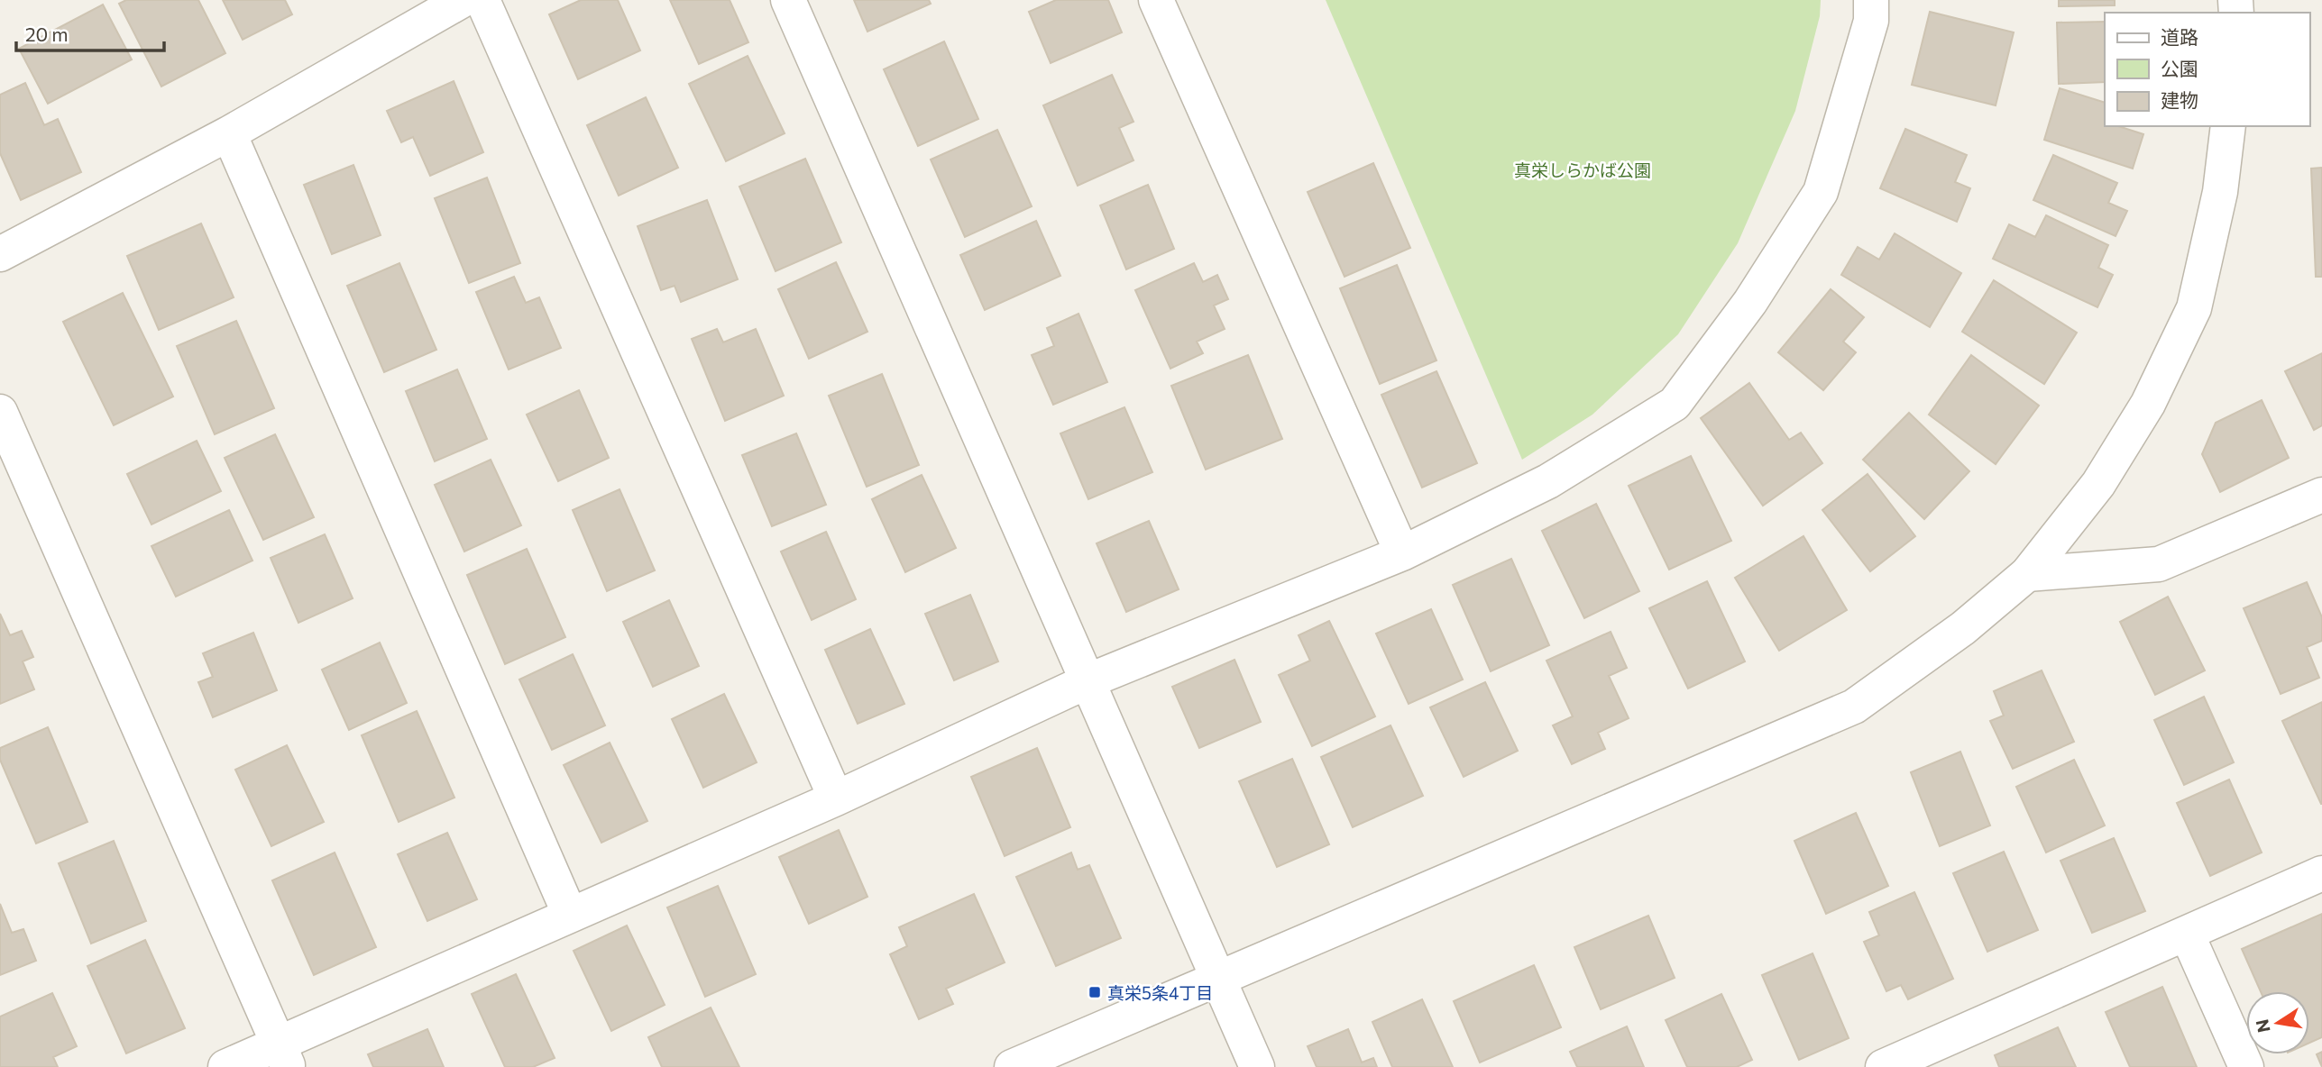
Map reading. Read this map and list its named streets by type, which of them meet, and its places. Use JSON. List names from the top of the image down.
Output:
{
  "parks": ["真栄しらかば公園"],
  "places": {
    "transit": ["真栄5条4丁目"]
  },
  "legend": ["道路", "公園", "建物"],
  "scale_bar": "20 m",
  "north": "left"
}
